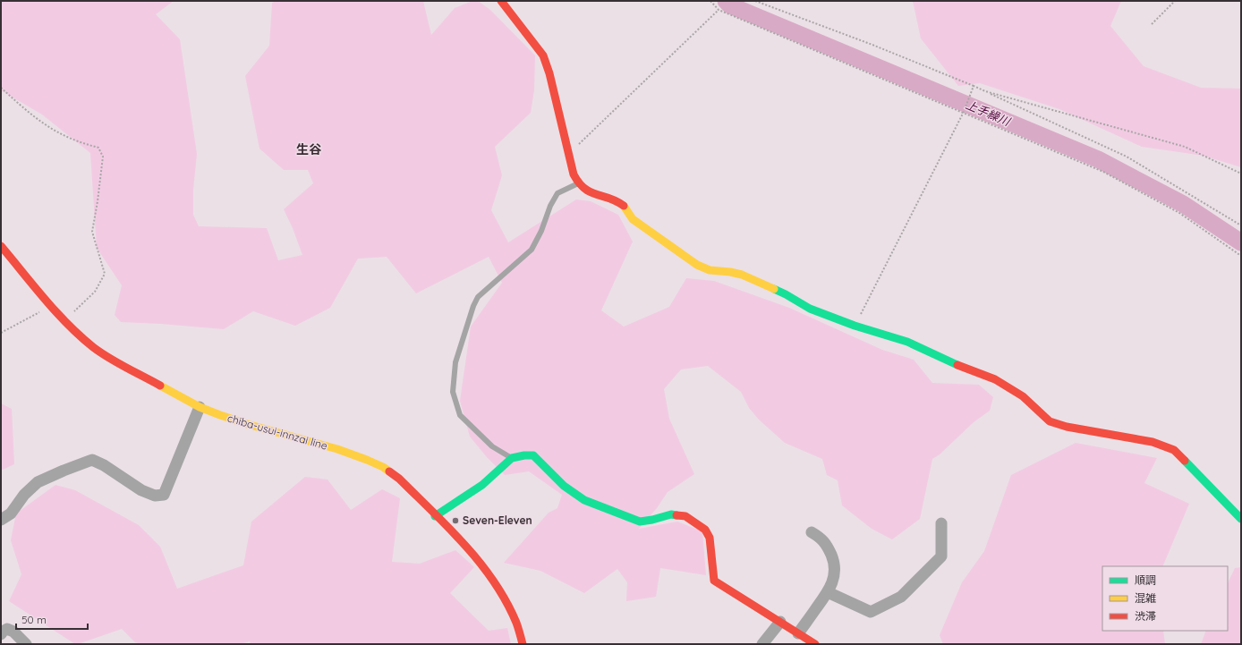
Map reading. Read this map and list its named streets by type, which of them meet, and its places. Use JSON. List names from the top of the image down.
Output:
{
  "streets": {
    "street": ["chiba-usui-innzai line"]
  },
  "districts": ["生谷"],
  "water": ["上手繰川"],
  "places": ["Seven-Eleven"],
  "legend": ["順調", "混雑", "渋滞"],
  "scale_bar": "50 m"
}
